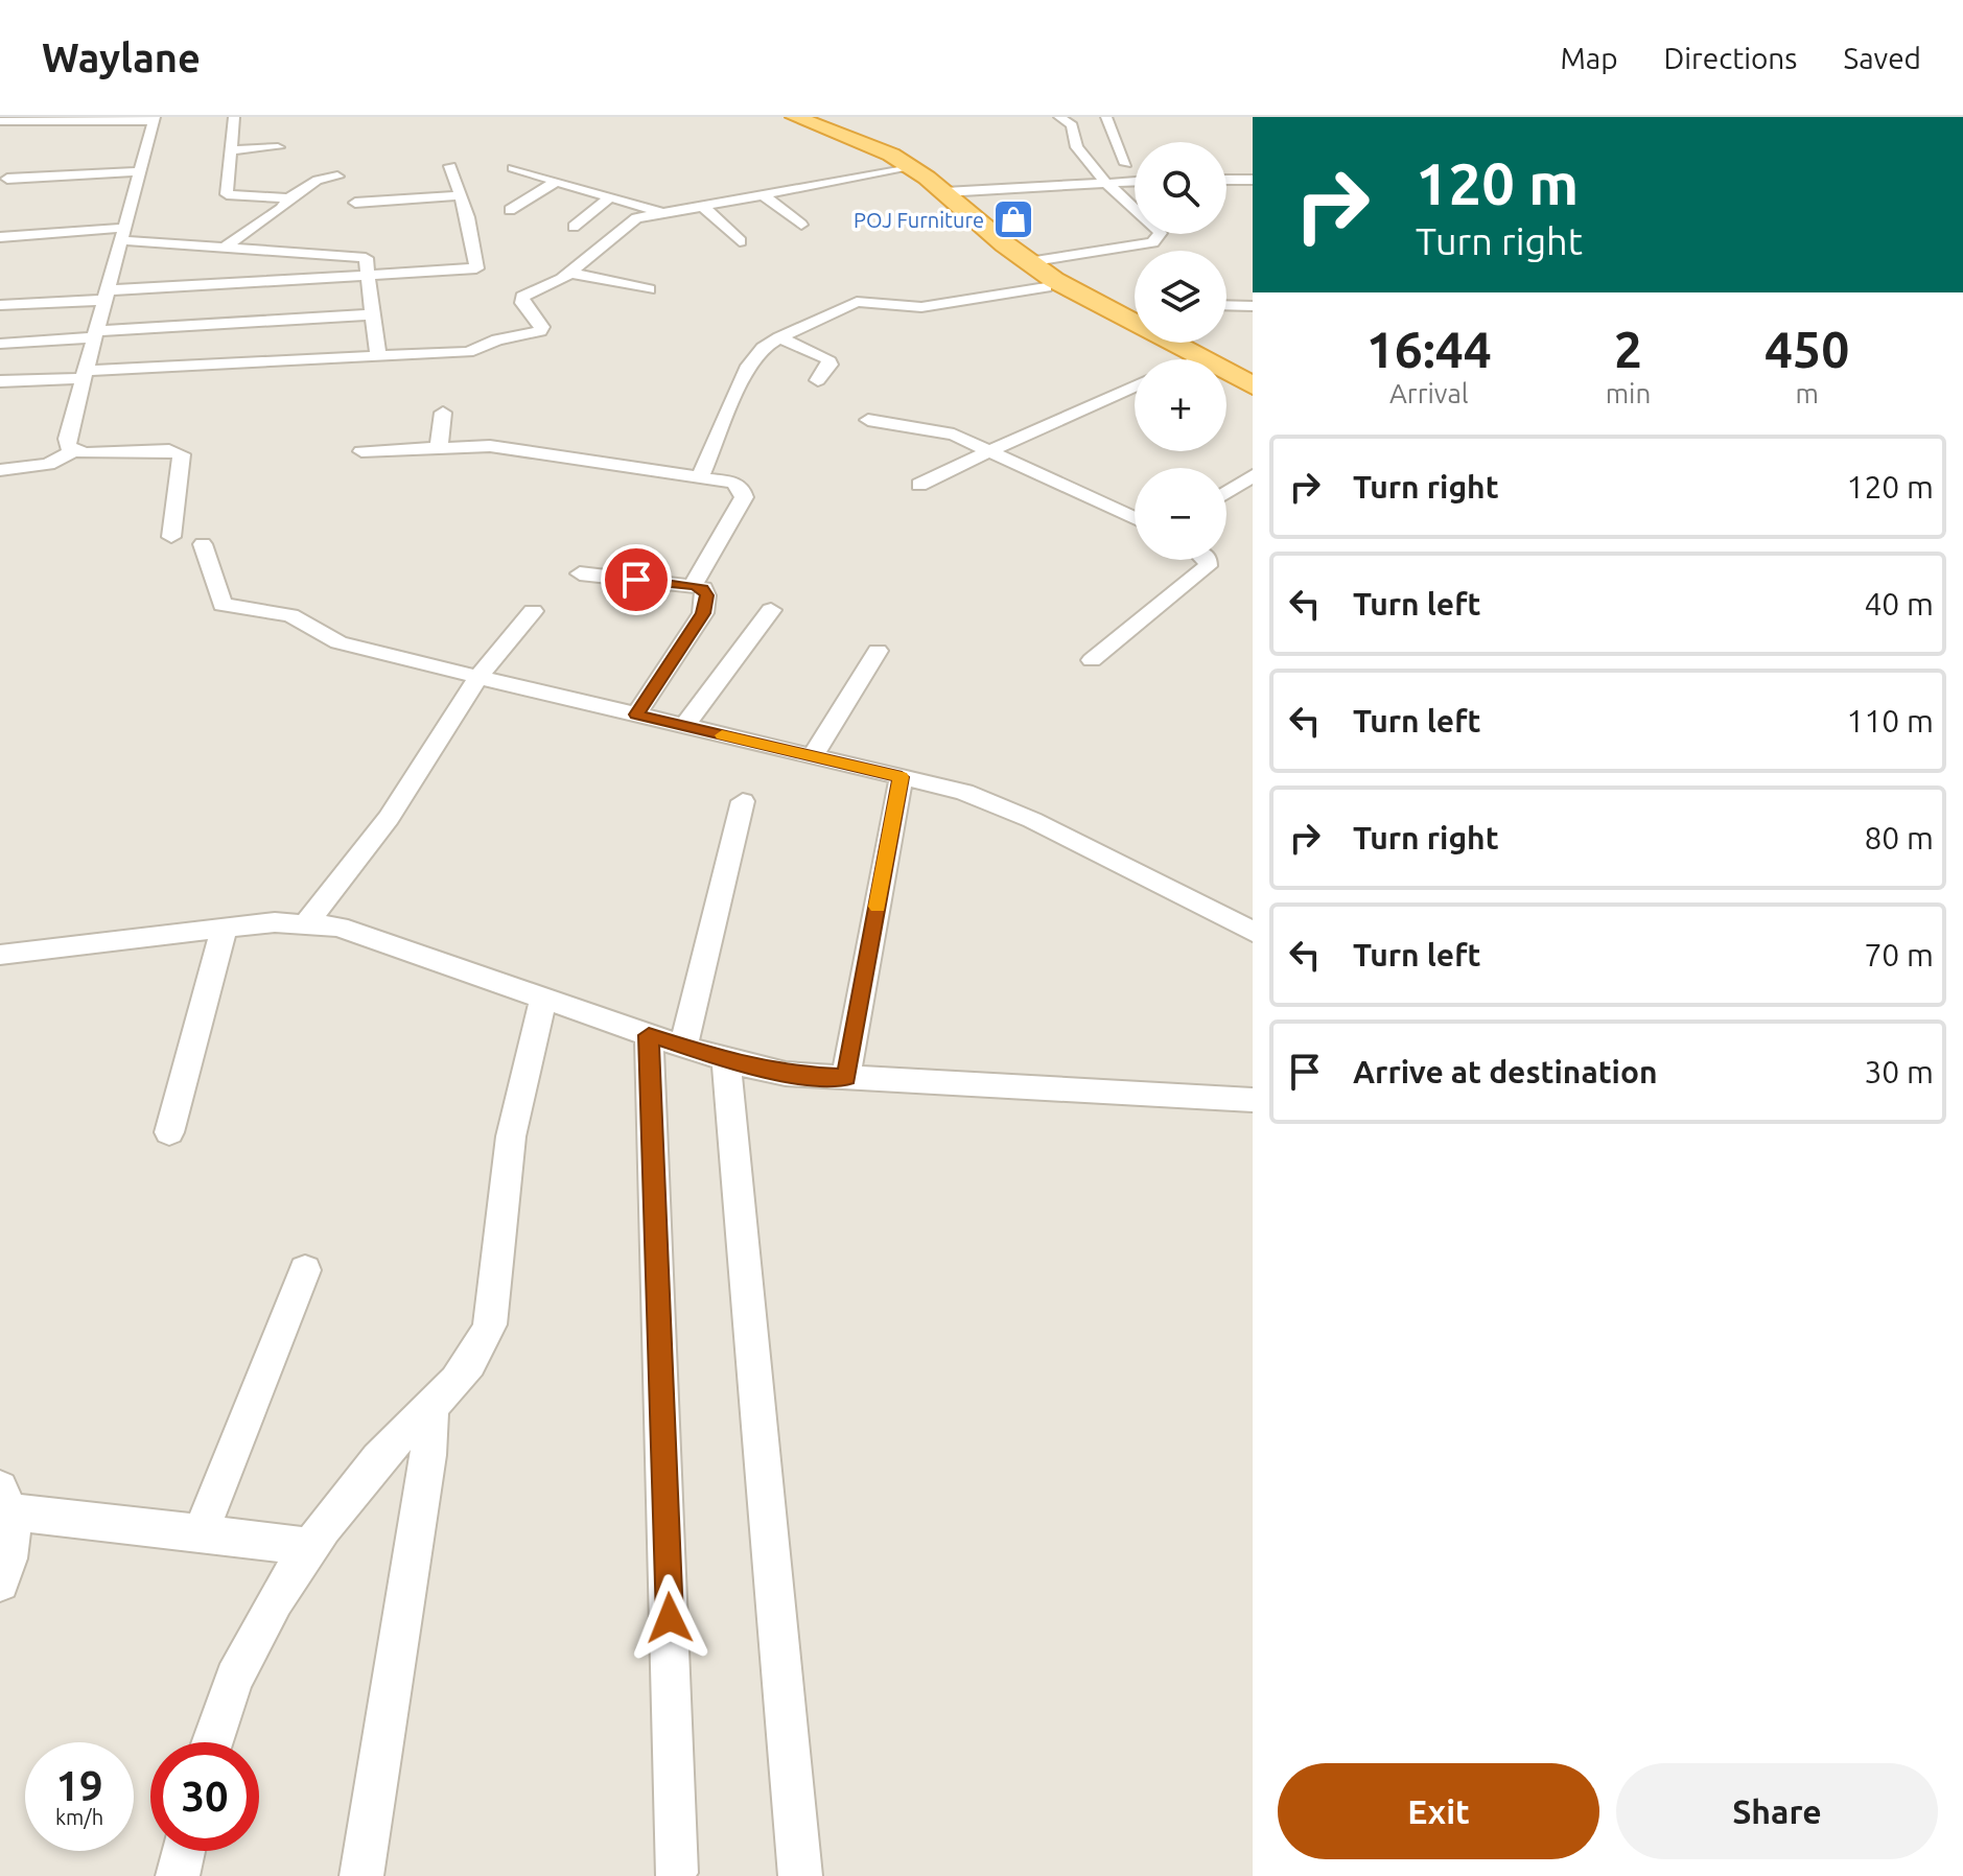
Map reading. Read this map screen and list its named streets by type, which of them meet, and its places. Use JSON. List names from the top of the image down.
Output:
{
  "places": {
    "shop": ["POJ Furniture"]
  },
  "page": {
    "header": "Waylane",
    "nav": ["Map", "Directions", "Saved"],
    "turn": ["120 m", "Turn right"],
    "map_buttons": ["+", "−"],
    "eta": [
      "16:44",
      "Arrival",
      "2",
      "min",
      "450",
      "m"
    ],
    "list": [
      {
        "name": "Turn right",
        "value": "120 m"
      },
      {
        "name": "Turn left",
        "value": "40 m"
      },
      {
        "name": "Turn left",
        "value": "110 m"
      },
      {
        "name": "Turn right",
        "value": "80 m"
      },
      {
        "name": "Turn left",
        "value": "70 m"
      },
      {
        "name": "Arrive at destination",
        "value": "30 m"
      }
    ],
    "speed": "19 km/h",
    "limit": "30",
    "buttons": ["Exit", "Share"]
  }
}
